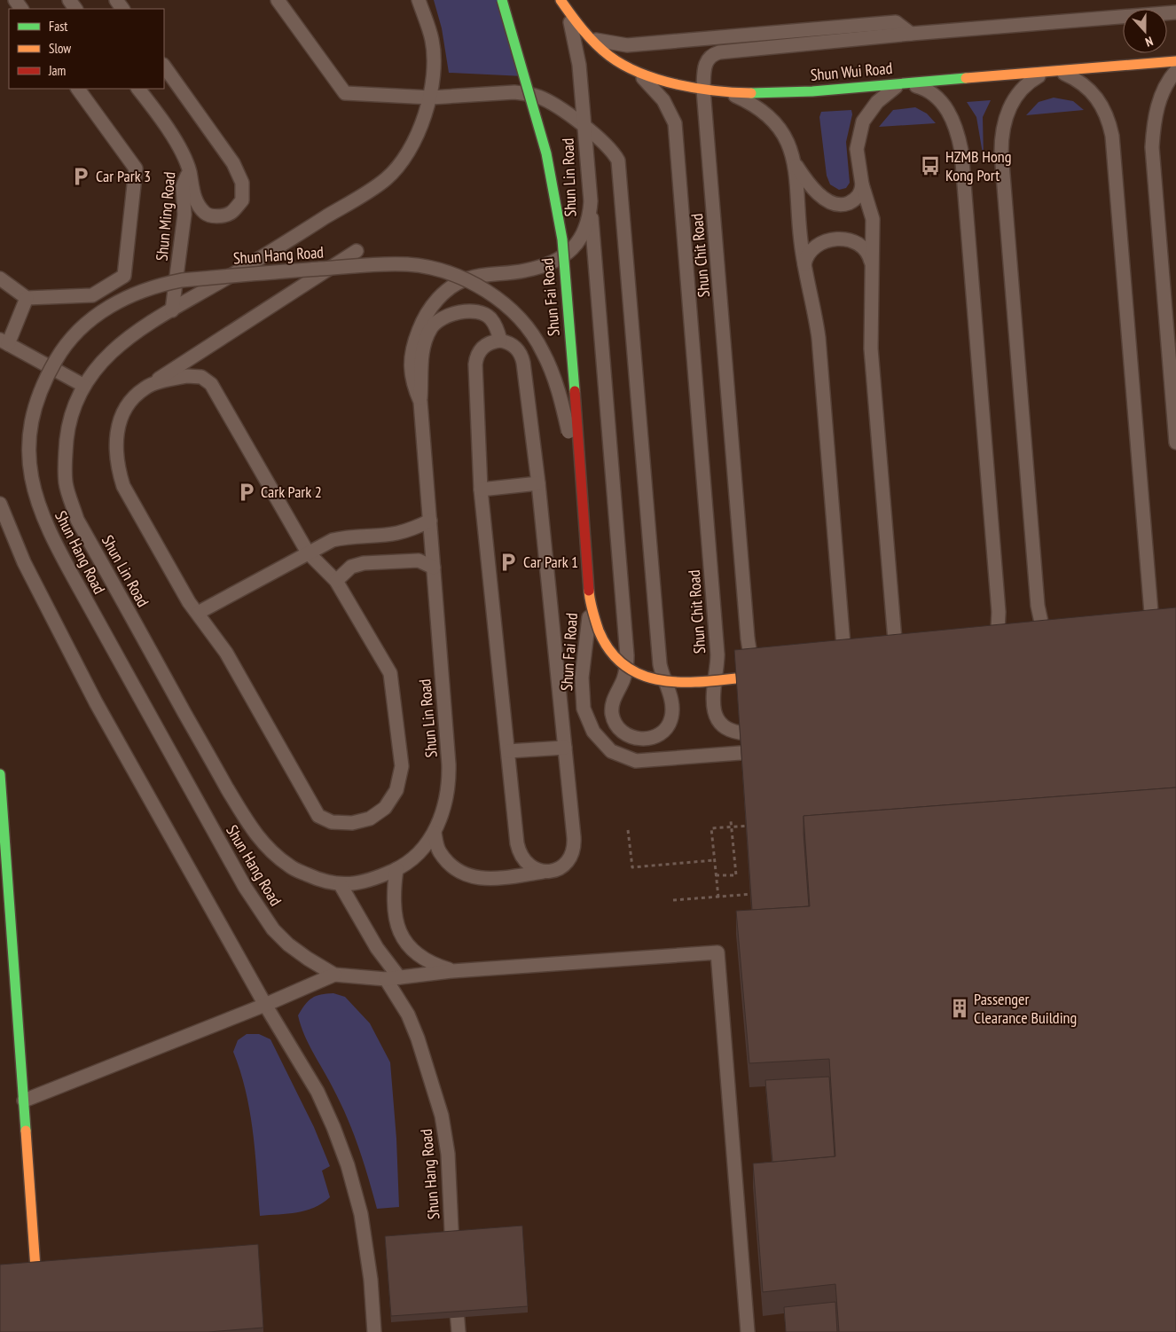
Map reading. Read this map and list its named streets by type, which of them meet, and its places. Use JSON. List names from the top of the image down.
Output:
{
  "streets": {
    "main road": ["Shun Wui Road", "Shun Fai Road"],
    "lane": [
      "Shun Lin Road",
      "Shun Ming Road",
      "Shun Hang Road",
      "Shun Chit Road"
    ]
  },
  "crossings": [
    ["Shun Wui Road", "Shun Lin Road"],
    ["Shun Wui Road", "Shun Chit Road"],
    ["Shun Lin Road", "Shun Ming Road"],
    ["Shun Hang Road", "Shun Fai Road"]
  ],
  "places": {
    "bus stop": ["HZMB Hong Kong Port"],
    "parking": ["Car Park 3", "Cark Park 2", "Car Park 1"],
    "building": ["Passenger Clearance Building"]
  },
  "legend": ["Fast", "Slow", "Jam"],
  "north": "bottom"
}
